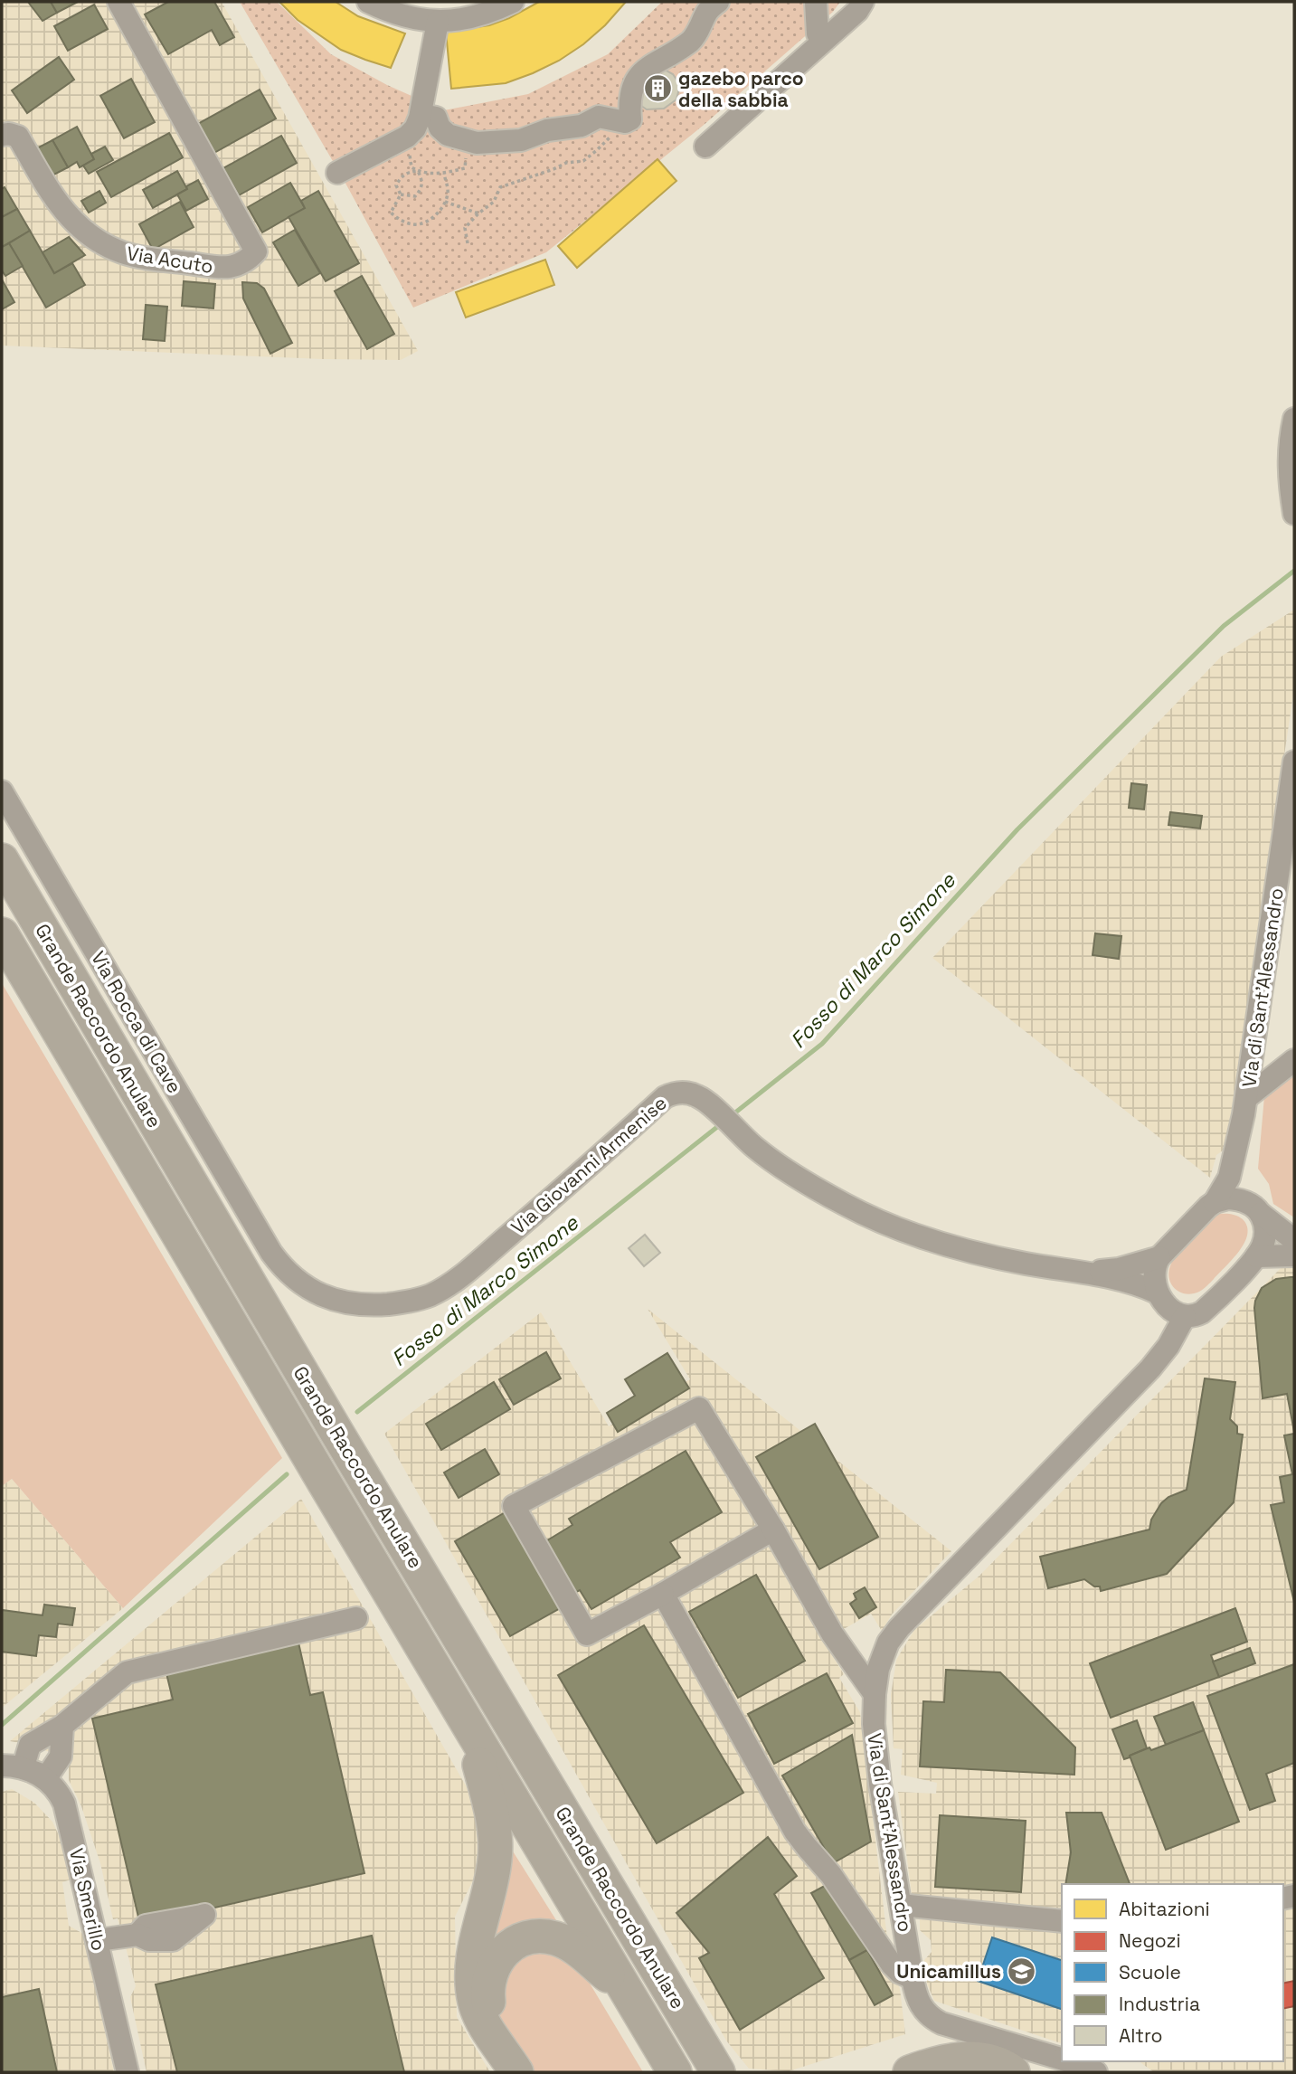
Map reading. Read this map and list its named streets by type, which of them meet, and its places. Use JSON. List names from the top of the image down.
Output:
{
  "streets": {
    "highway": ["Grande Raccordo Anulare"],
    "street": [
      "Via Acuto",
      "Via di Sant'Alessandro",
      "Via Rocca di Cave",
      "Via Giovanni Armenise",
      "Via Smerillo"
    ]
  },
  "crossings": [
    ["Via di Sant'Alessandro", "Via Giovanni Armenise"],
    ["Via Rocca di Cave", "Via Giovanni Armenise"]
  ],
  "water": ["Fosso di Marco Simone"],
  "places": {
    "building": ["gazebo parco della sabbia"],
    "school or university": ["Unicamillus"]
  },
  "legend": [
    "Abitazioni",
    "Negozi",
    "Scuole",
    "Industria",
    "Altro"
  ]
}
